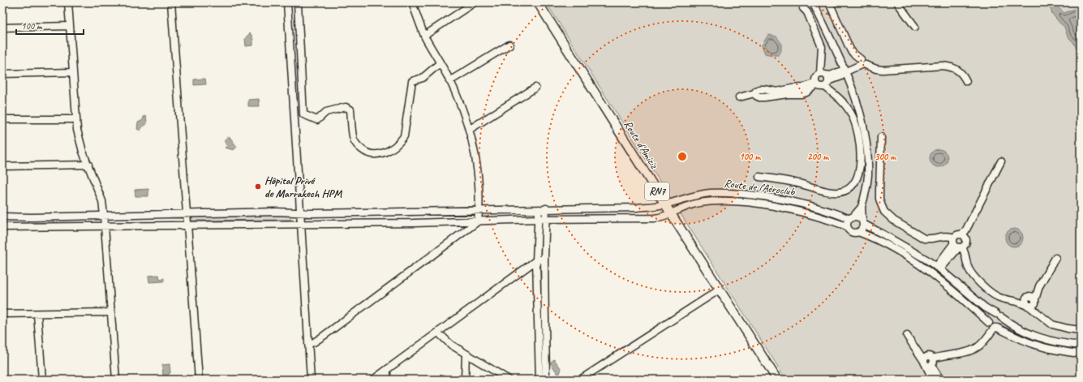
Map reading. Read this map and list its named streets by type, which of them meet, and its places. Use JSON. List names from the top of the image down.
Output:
{
  "streets": {
    "main road": ["Route d'Amiziz", "RN7"],
    "street": ["Route de l’Aéroclub"]
  },
  "crossings": [
    ["Route d'Amiziz", "Route de l’Aéroclub"]
  ],
  "places": ["Hôpital Privé de Marrakech HPM"],
  "scale_bar": "100 m",
  "rings": ["100 m", "200 m", "300 m"]
}
